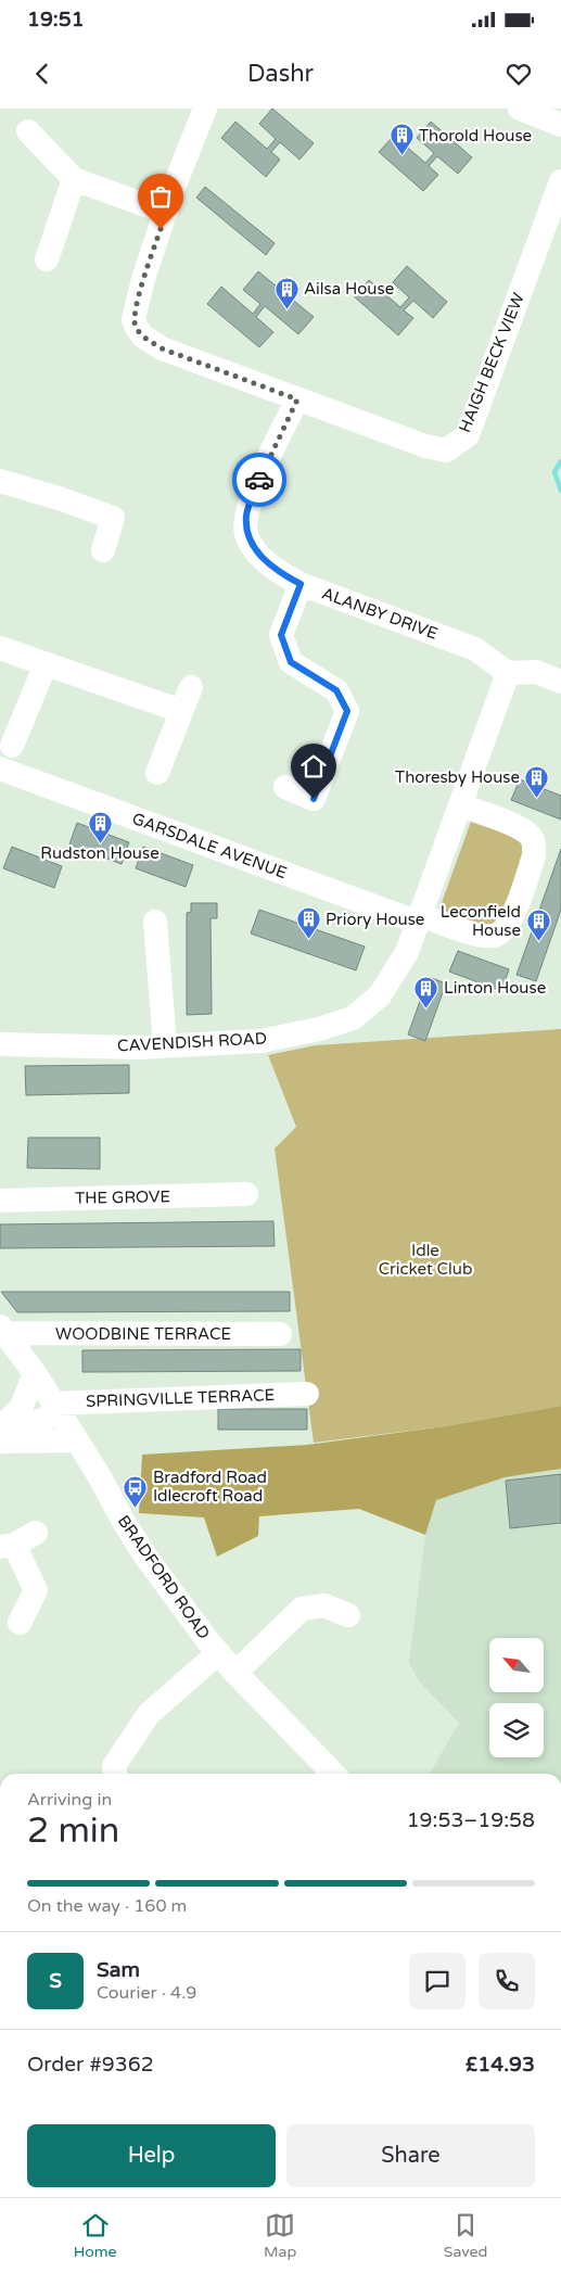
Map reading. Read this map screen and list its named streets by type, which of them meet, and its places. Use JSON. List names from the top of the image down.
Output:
{
  "streets": {
    "street": [
      "HAIGH BECK VIEW",
      "ALANBY DRIVE",
      "GARSDALE AVENUE",
      "CAVENDISH ROAD",
      "THE GROVE",
      "WOODBINE TERRACE",
      "SPRINGVILLE TERRACE",
      "BRADFORD ROAD"
    ]
  },
  "crossings": [
    ["HAIGH BECK VIEW", "ALANBY DRIVE"],
    ["ALANBY DRIVE", "CAVENDISH ROAD"],
    ["GARSDALE AVENUE", "CAVENDISH ROAD"],
    ["WOODBINE TERRACE", "BRADFORD ROAD"],
    ["SPRINGVILLE TERRACE", "BRADFORD ROAD"]
  ],
  "parks": ["Idle Cricket Club"],
  "places": {
    "building": [
      "Thorold House",
      "Ailsa House",
      "Thoresby House",
      "Rudston House",
      "Priory House",
      "Leconfield House",
      "Linton House"
    ],
    "bus stop": ["Bradford Road Idlecroft Road"]
  },
  "north": "top left",
  "page": {
    "status": "19:51",
    "header": "Dashr",
    "heading": ["2 min", "Arriving in", "19:53–19:58"],
    "panel": [
      "Sam",
      "Courier · 4.9",
      "Order #9362",
      "£14.93"
    ],
    "bar": "On the way · 160 m",
    "round": "S",
    "buttons": ["Help", "Share"],
    "tabs": ["Home", "Map", "Saved"]
  }
}
